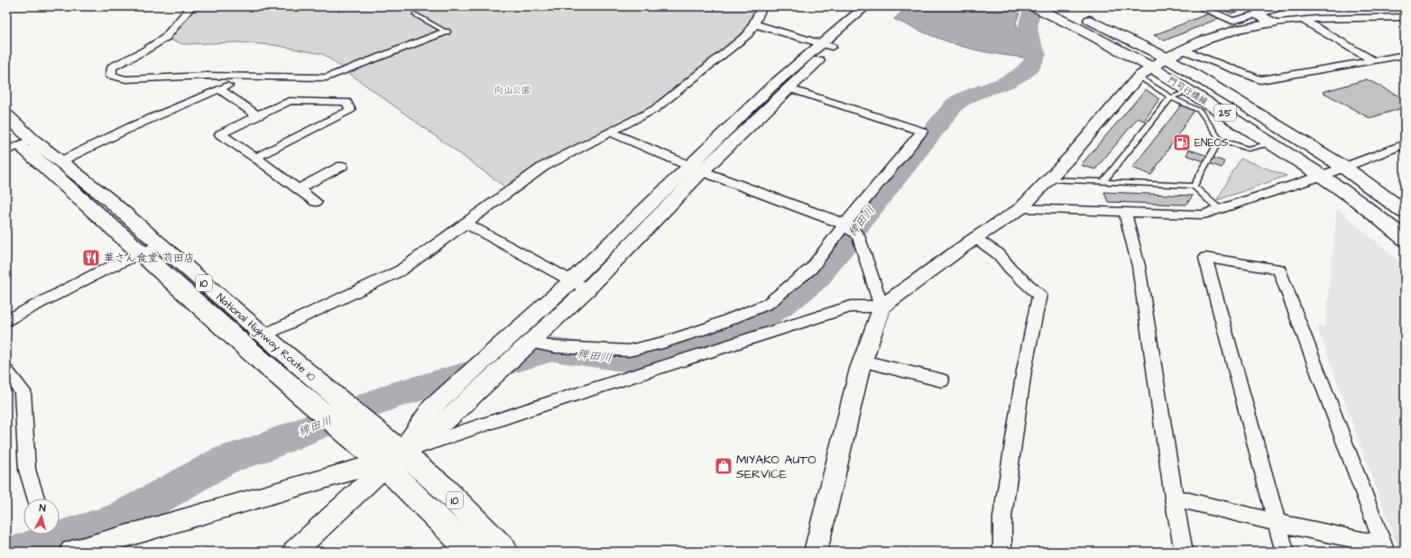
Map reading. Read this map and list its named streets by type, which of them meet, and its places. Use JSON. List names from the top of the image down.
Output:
{
  "streets": {
    "main road": [
      "門司行橋線",
      "25",
      "10",
      "National Highway Route 10"
    ]
  },
  "water": ["稗田川"],
  "parks": ["向山公園"],
  "places": {
    "fuel station": ["ENEOS"],
    "restaurant": ["華さん食堂 苅田店"],
    "shop": ["MIYAKO AUTO SERVICE"]
  },
  "north": "top"
}
